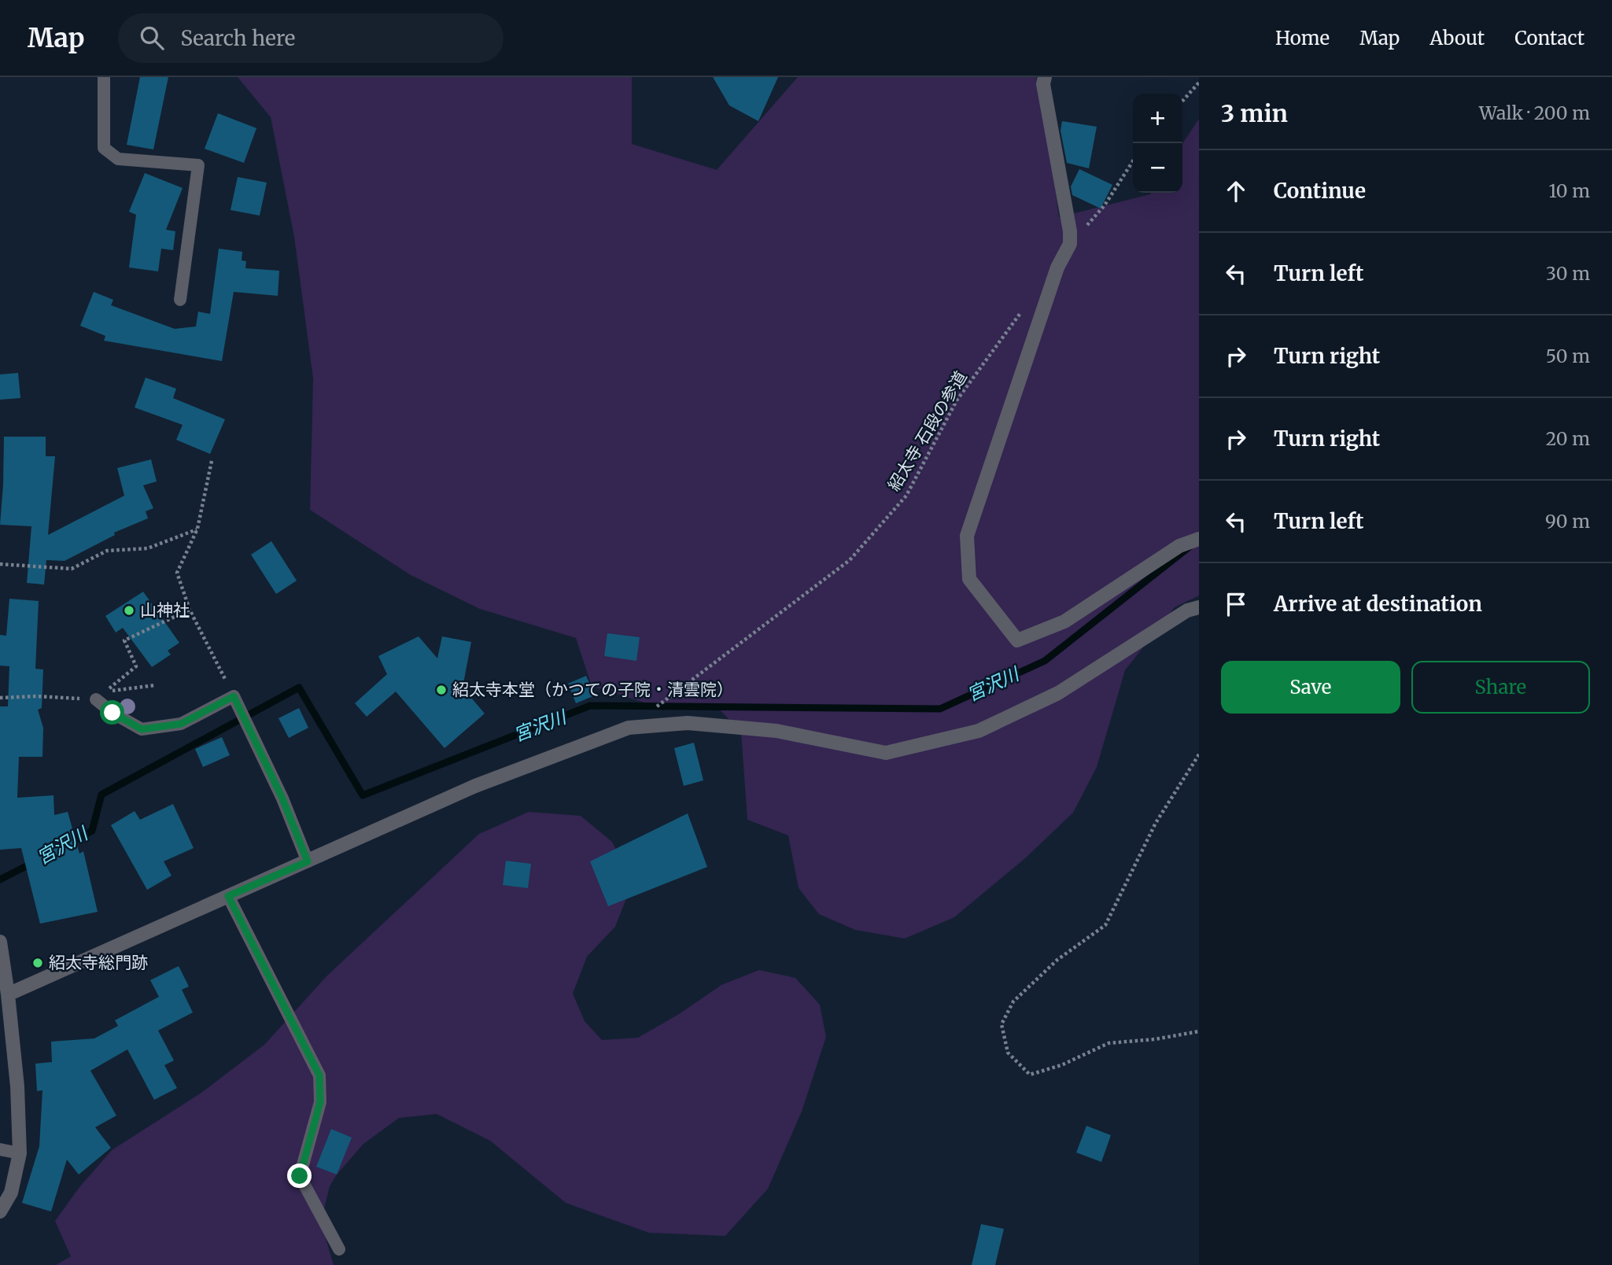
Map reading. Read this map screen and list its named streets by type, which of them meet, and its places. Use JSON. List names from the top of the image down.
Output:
{
  "streets": {
    "path": ["紹太寺 石段の参道"]
  },
  "water": ["宮沢川"],
  "places": ["山神社", "紹太寺本堂（かつての子院・清雲院）", "紹太寺総門跡"],
  "page": {
    "header": "Map",
    "search": "Search here",
    "nav": [
      "Home",
      "Map",
      "About",
      "Contact"
    ],
    "heading": ["3 min", "Walk · 200 m"],
    "map_buttons": ["+", "−"],
    "list": [
      ["Continue", "10 m"],
      ["Turn left", "30 m"],
      ["Turn right", "50 m"],
      ["Turn right", "20 m"],
      ["Turn left", "90 m"],
      "Arrive at destination"
    ],
    "buttons": ["Save", "Share"]
  }
}
